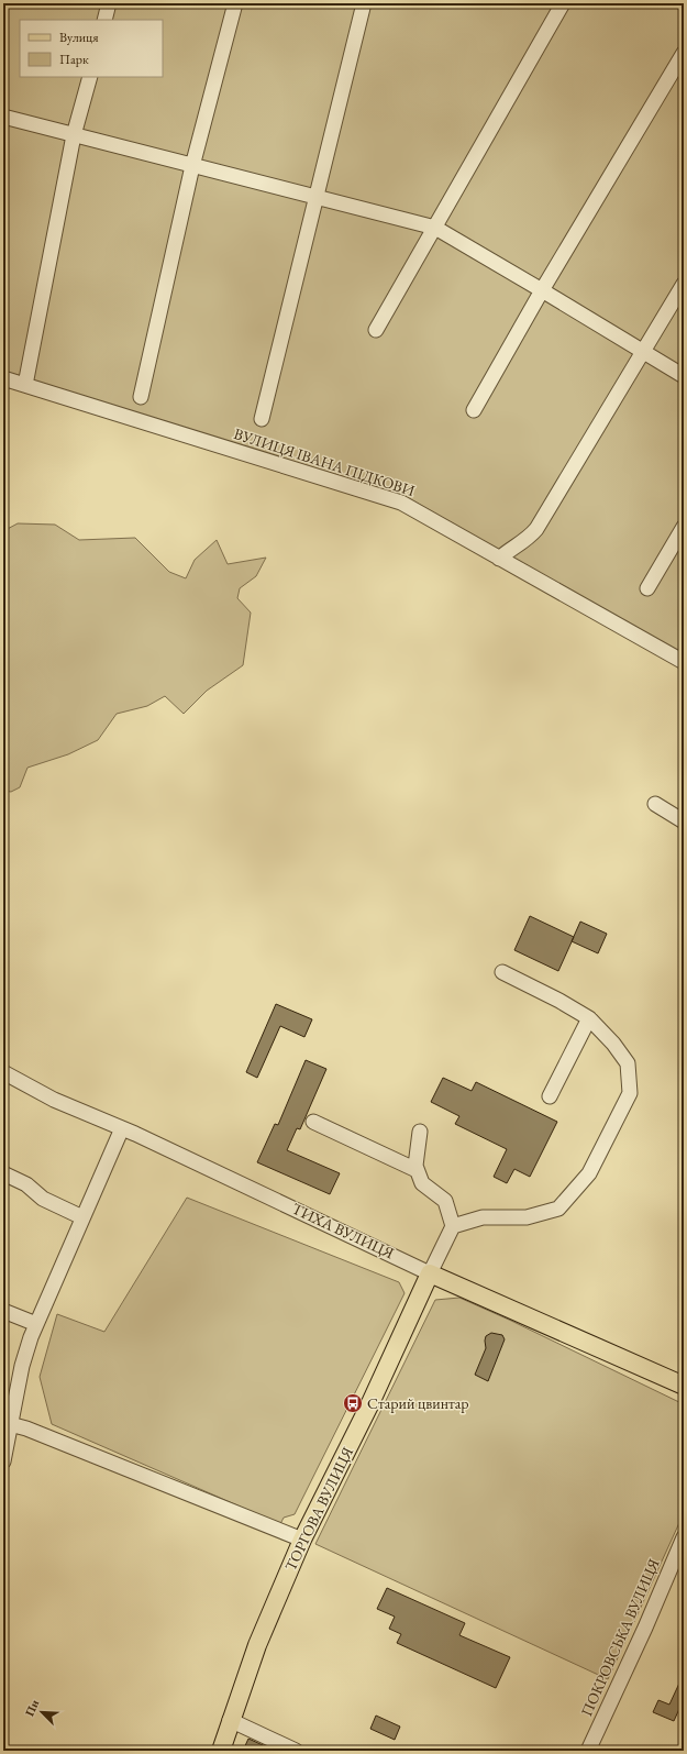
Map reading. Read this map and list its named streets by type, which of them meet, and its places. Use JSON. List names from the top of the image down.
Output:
{
  "streets": {
    "main road": ["ТИХА ВУЛИЦЯ", "ТОРГОВА ВУЛИЦЯ"],
    "street": ["ВУЛИЦЯ ІВАНА ПІДКОВИ", "ПОКРОВСЬКА ВУЛИЦЯ"]
  },
  "crossings": [
    ["ТИХА ВУЛИЦЯ", "ТОРГОВА ВУЛИЦЯ"]
  ],
  "places": {
    "bus stop": ["Старий цвинтар"]
  },
  "legend": ["Вулиця", "Парк"],
  "north": "top left"
}
